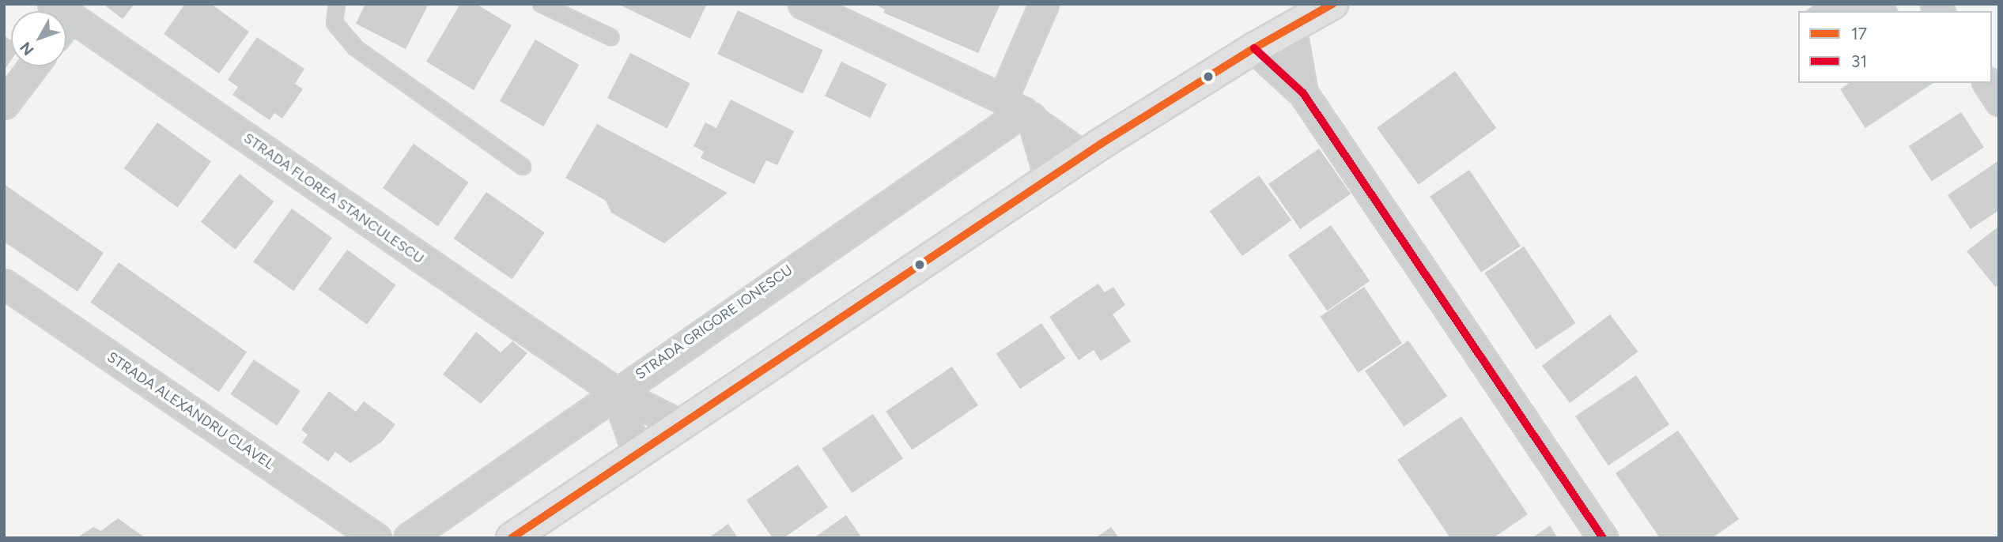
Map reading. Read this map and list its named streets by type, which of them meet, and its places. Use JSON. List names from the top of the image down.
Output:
{
  "streets": {
    "street": ["STRADA FLOREA STANCULESCU", "STRADA GRIGORE IONESCU", "STRADA ALEXANDRU CLAVEL"]
  },
  "crossings": [
    ["STRADA FLOREA STANCULESCU", "STRADA GRIGORE IONESCU"]
  ],
  "lines": ["transit line 17", "transit line 31"],
  "legend": ["17", "31"],
  "north": "bottom left"
}
